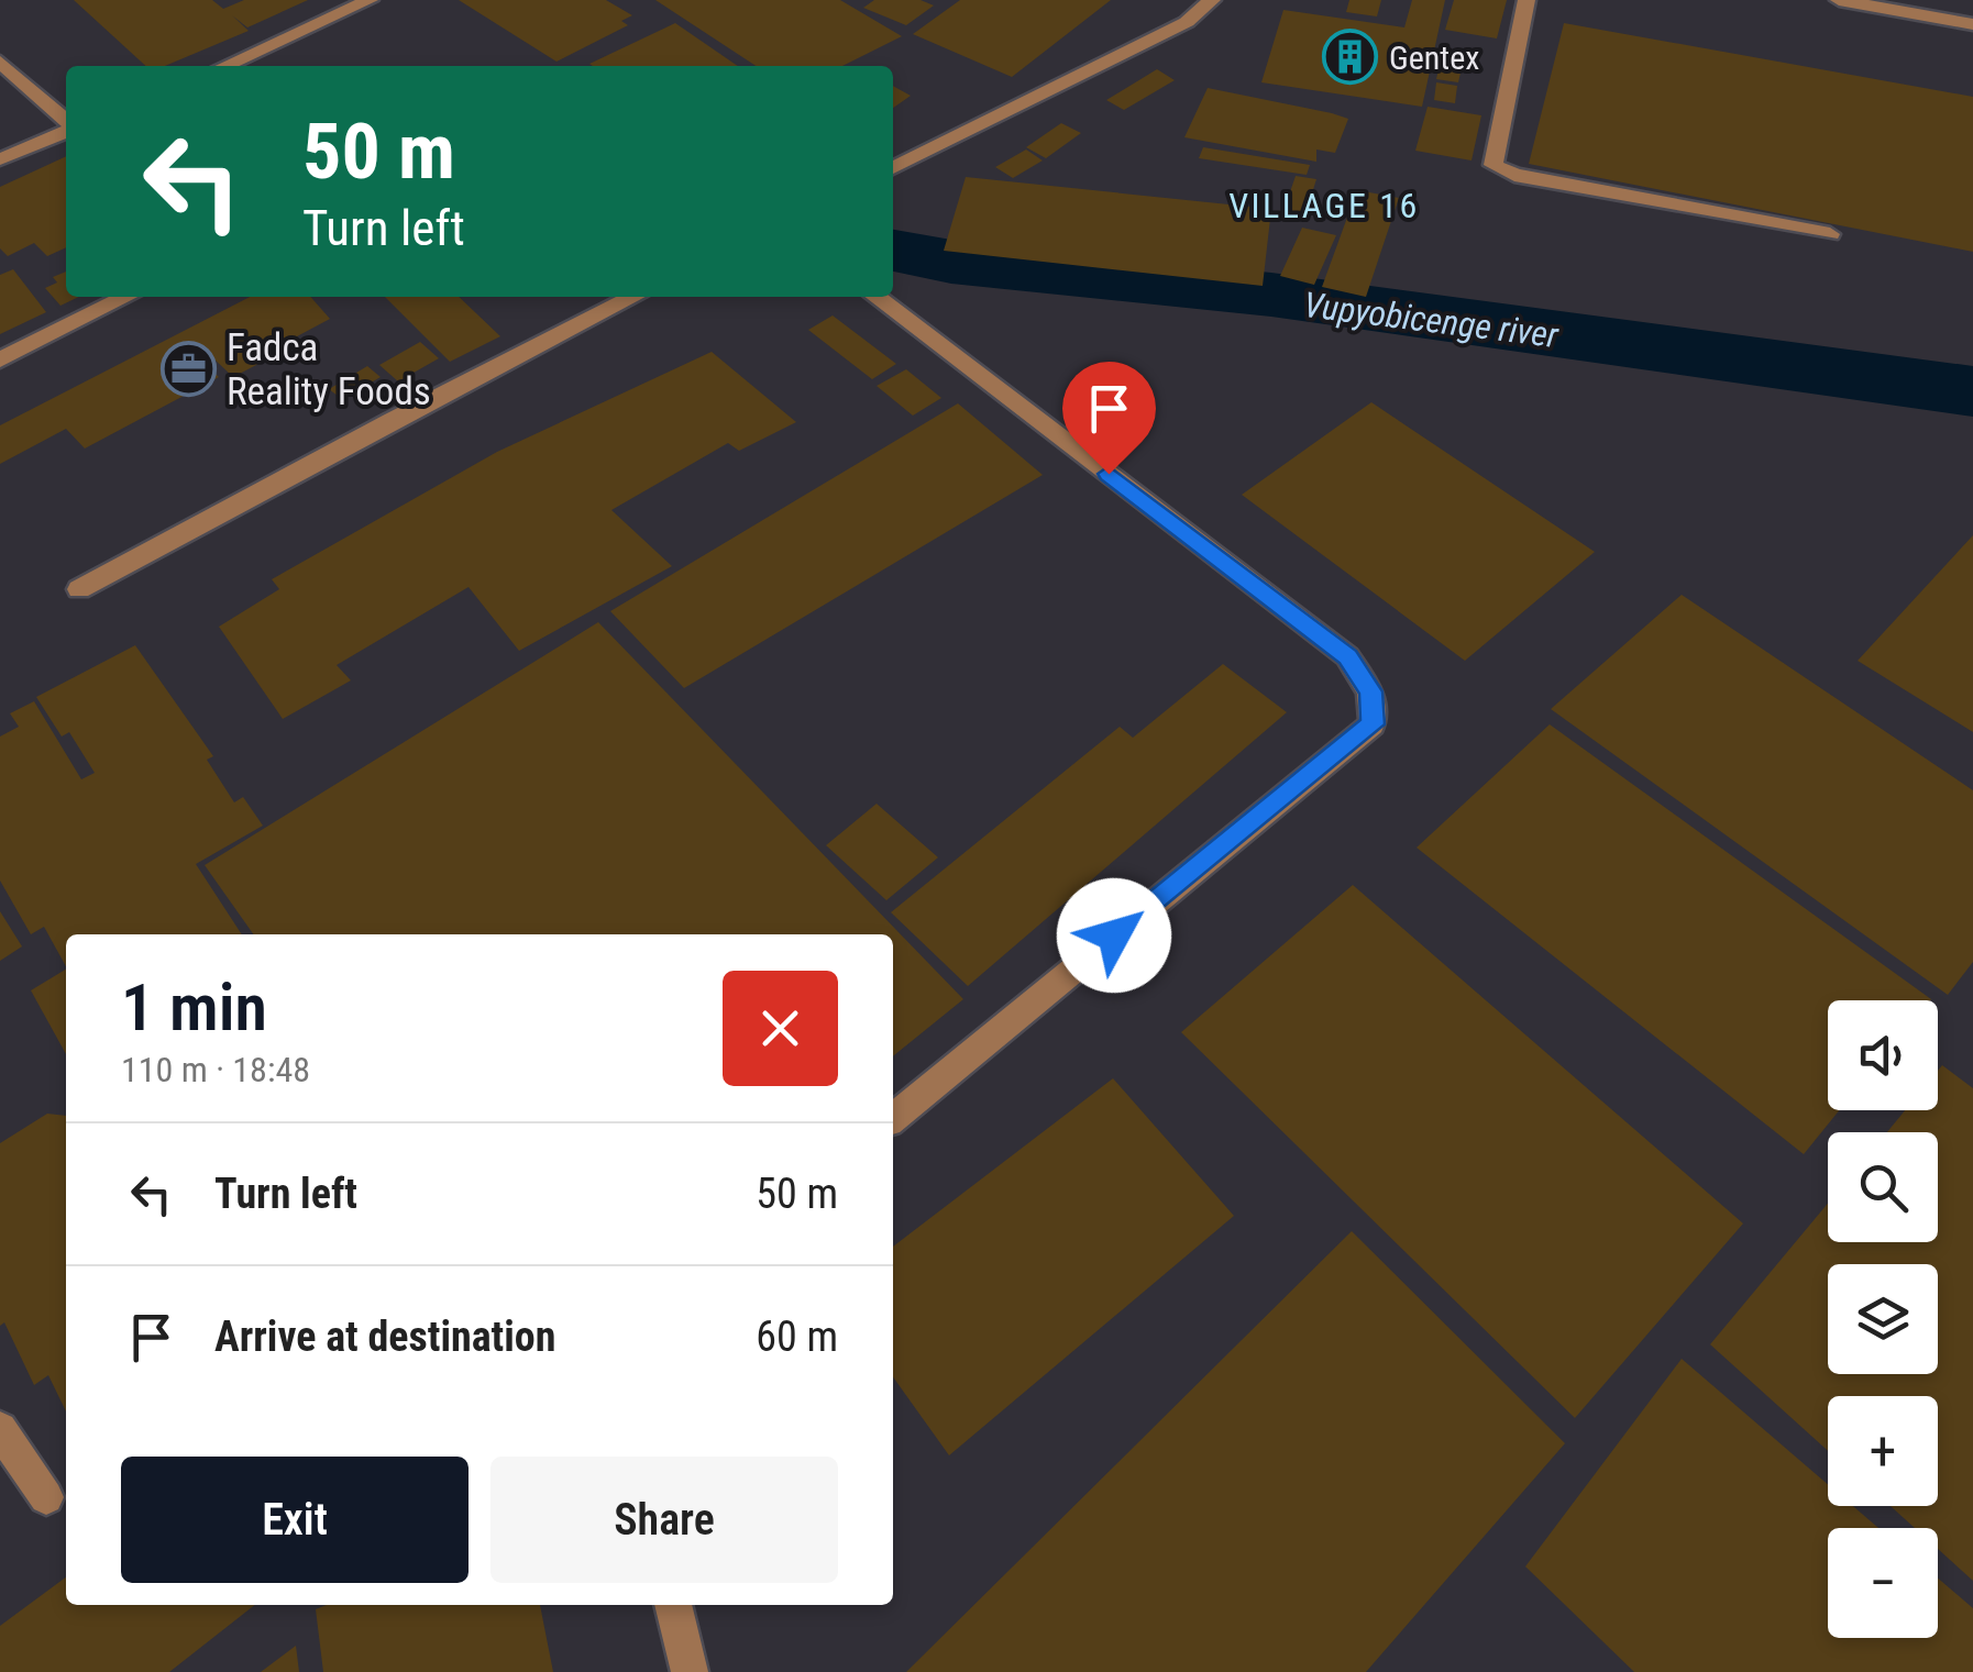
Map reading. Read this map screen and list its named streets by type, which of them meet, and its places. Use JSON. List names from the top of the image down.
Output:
{
  "districts": ["VILLAGE 16"],
  "water": ["Vupyobicenge river"],
  "places": {
    "building": ["Gentex"],
    "office": ["Fadca Reality Foods"]
  },
  "page": {
    "turn": ["50 m", "Turn left"],
    "heading": ["1 min", "110 m · 18:48"],
    "map_buttons": ["+", "−"],
    "list": [
      {
        "name": "Turn left",
        "value": "50 m"
      },
      {
        "name": "Arrive at destination",
        "value": "60 m"
      }
    ],
    "buttons": ["Exit", "Share"]
  }
}
